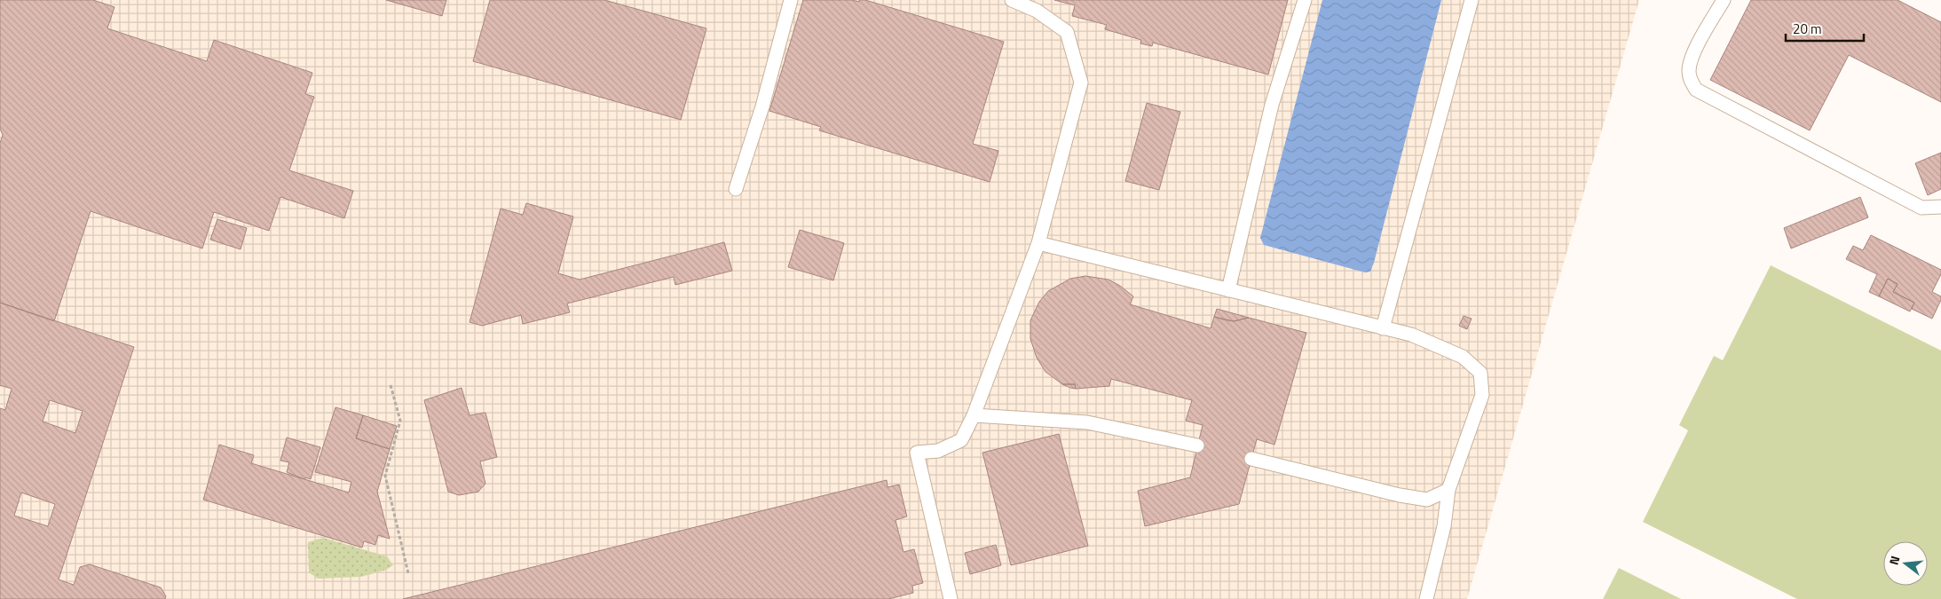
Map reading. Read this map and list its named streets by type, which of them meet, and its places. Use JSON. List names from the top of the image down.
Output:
{
  "scale_bar": "20 m",
  "north": "left"
}
